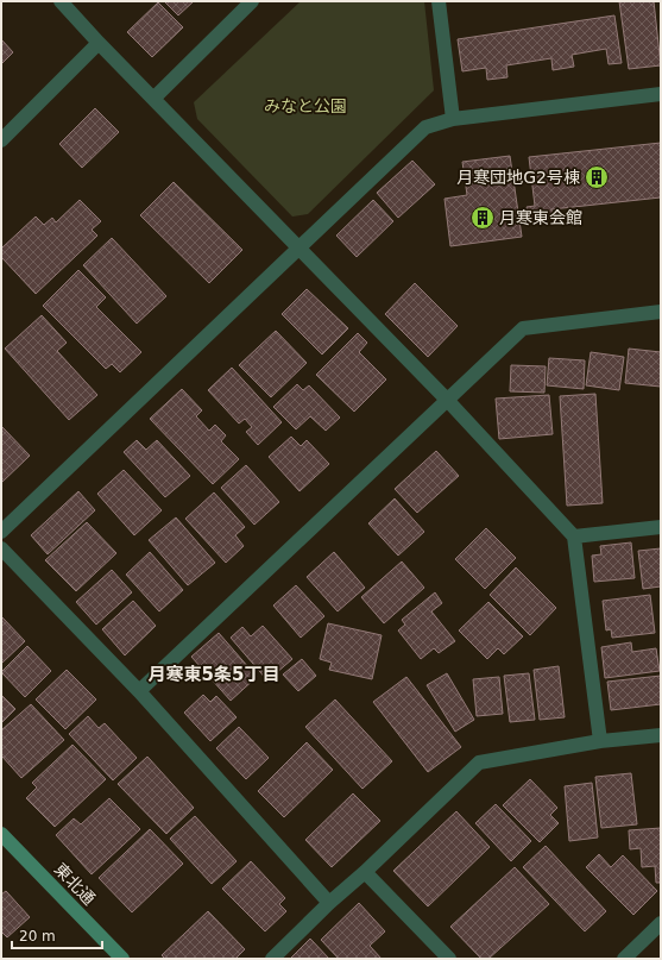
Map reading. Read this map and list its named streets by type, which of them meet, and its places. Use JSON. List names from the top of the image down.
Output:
{
  "streets": {
    "street": ["東北通"]
  },
  "districts": ["月寒東5条5丁目"],
  "parks": ["みなと公園"],
  "places": {
    "building": ["月寒団地G2号棟", "月寒東会館"]
  },
  "scale_bar": "20 m"
}
